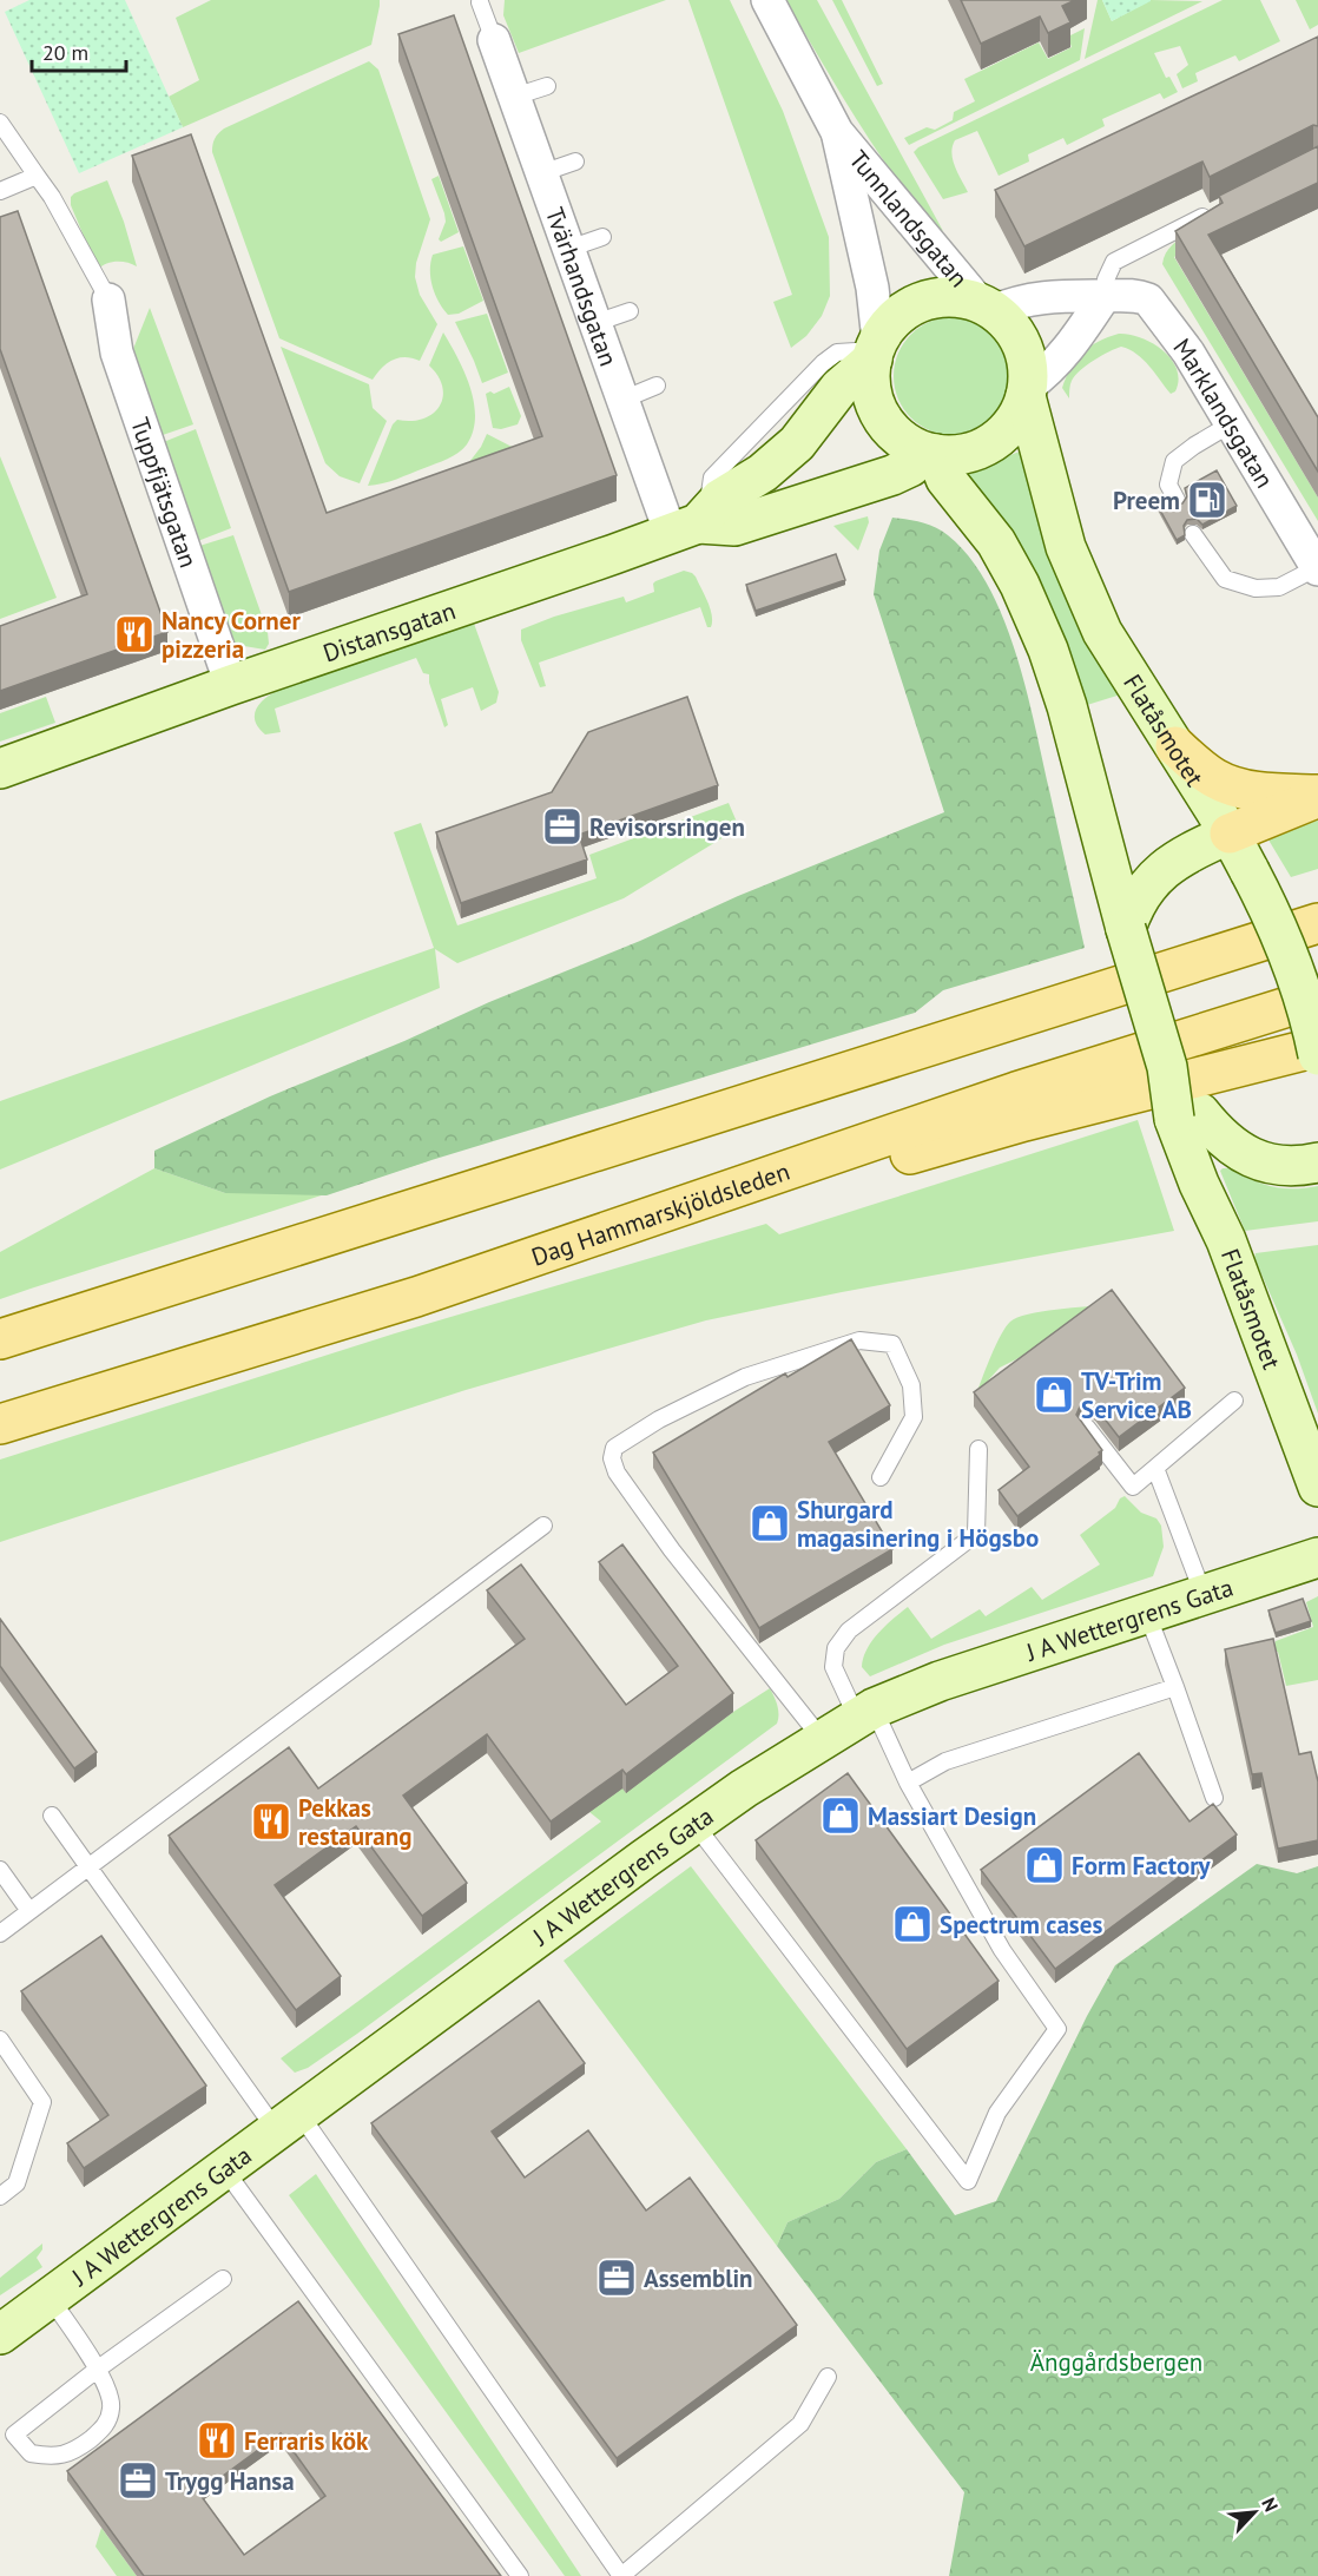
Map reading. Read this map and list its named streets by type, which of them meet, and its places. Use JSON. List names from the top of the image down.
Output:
{
  "streets": {
    "main road": ["Dag Hammarskjöldsleden"],
    "street": [
      "Tunnlandsgatan",
      "Tvärhandsgatan",
      "Marklandsgatan",
      "Tuppfjätsgatan",
      "Distansgatan",
      "Flatåsmotet",
      "J A Wettergrens Gata"
    ]
  },
  "crossings": [
    ["Tunnlandsgatan", "Marklandsgatan"],
    ["Tunnlandsgatan", "Distansgatan"],
    ["Tunnlandsgatan", "Flatåsmotet"],
    ["Tvärhandsgatan", "Distansgatan"],
    ["Marklandsgatan", "Distansgatan"],
    ["Marklandsgatan", "Flatåsmotet"],
    ["Tuppfjätsgatan", "Distansgatan"],
    ["Distansgatan", "Flatåsmotet"]
  ],
  "parks": ["Änggårdsbergen"],
  "places": {
    "fuel station": ["Preem"],
    "restaurant": ["Nancy Corner pizzeria", "Pekkas restaurang", "Ferraris kök"],
    "office": ["Revisorsringen", "Assemblin", "Trygg Hansa"],
    "shop": [
      "TV-Trim Service AB",
      "Shurgard magasinering i Högsbo",
      "Massiart Design",
      "Form Factory",
      "Spectrum cases"
    ]
  },
  "scale_bar": "20 m",
  "north": "top right"
}
